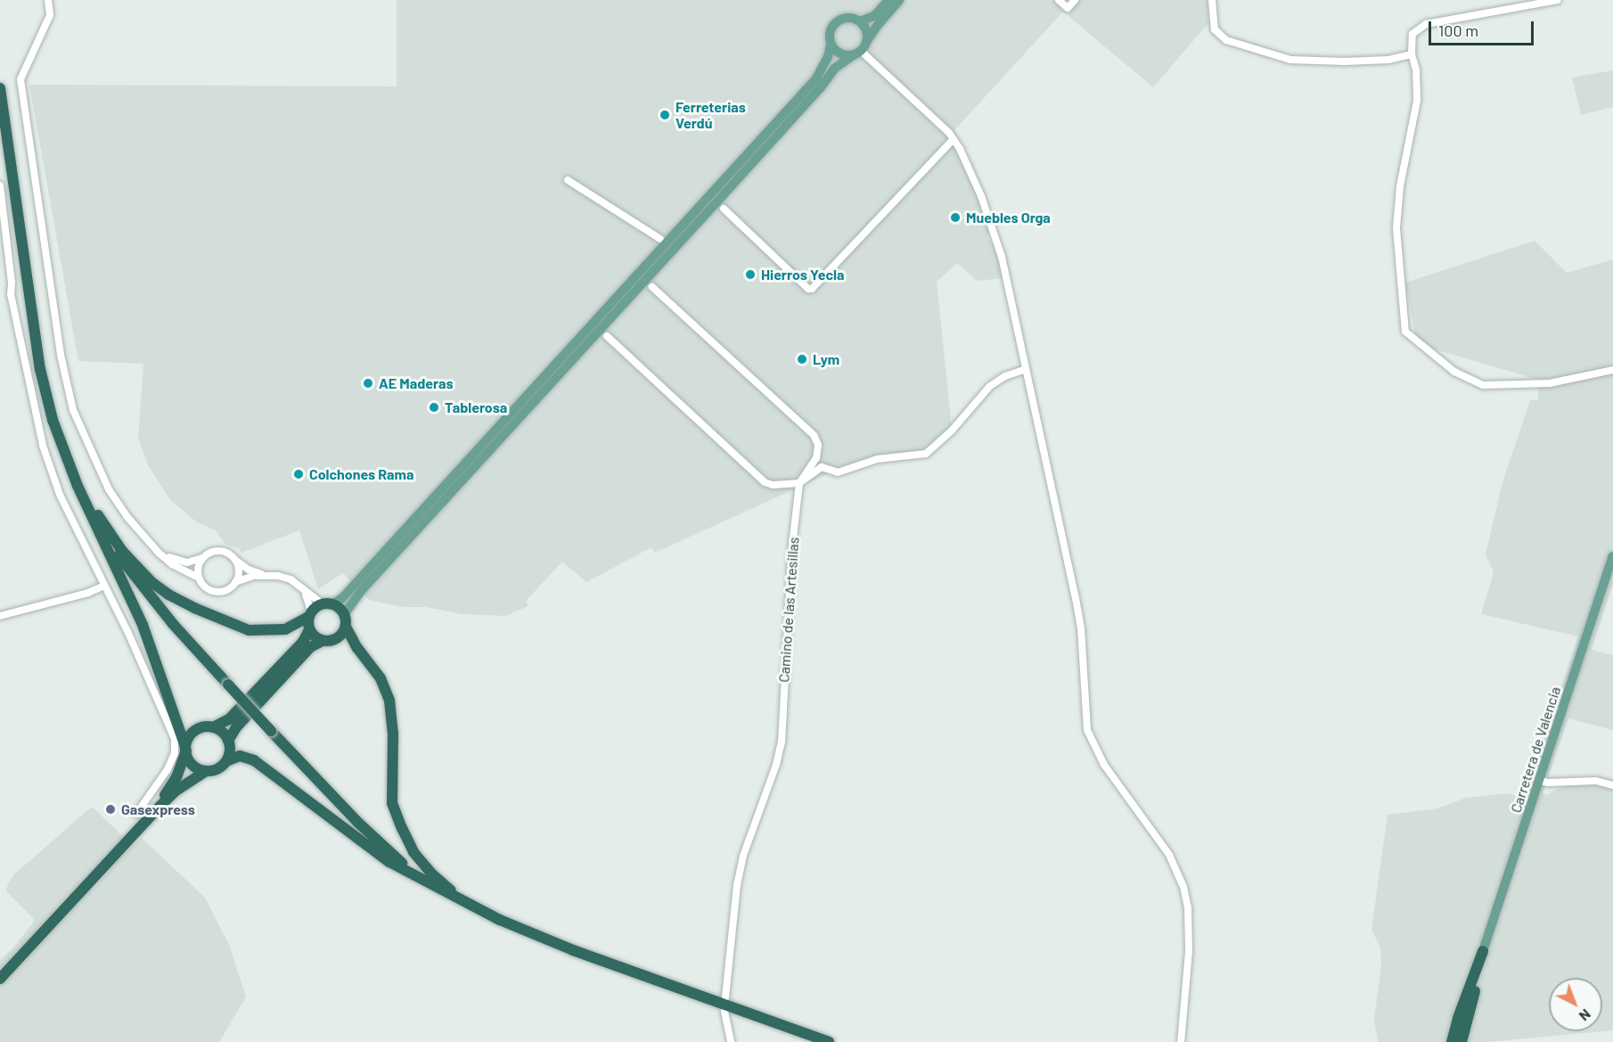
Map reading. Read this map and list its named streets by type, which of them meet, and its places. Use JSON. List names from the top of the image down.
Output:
{
  "streets": {
    "main road": ["Carretera de Valencia"],
    "street": ["Camino de las Artesillas"]
  },
  "places": [
    "Ferreterias Verdú",
    "Muebles Orga",
    "Hierros Yecla",
    "Lym",
    "AE Maderas",
    "Tablerosa",
    "Colchones Rama",
    "Gasexpress"
  ],
  "scale_bar": "100 m",
  "north": "bottom right"
}
